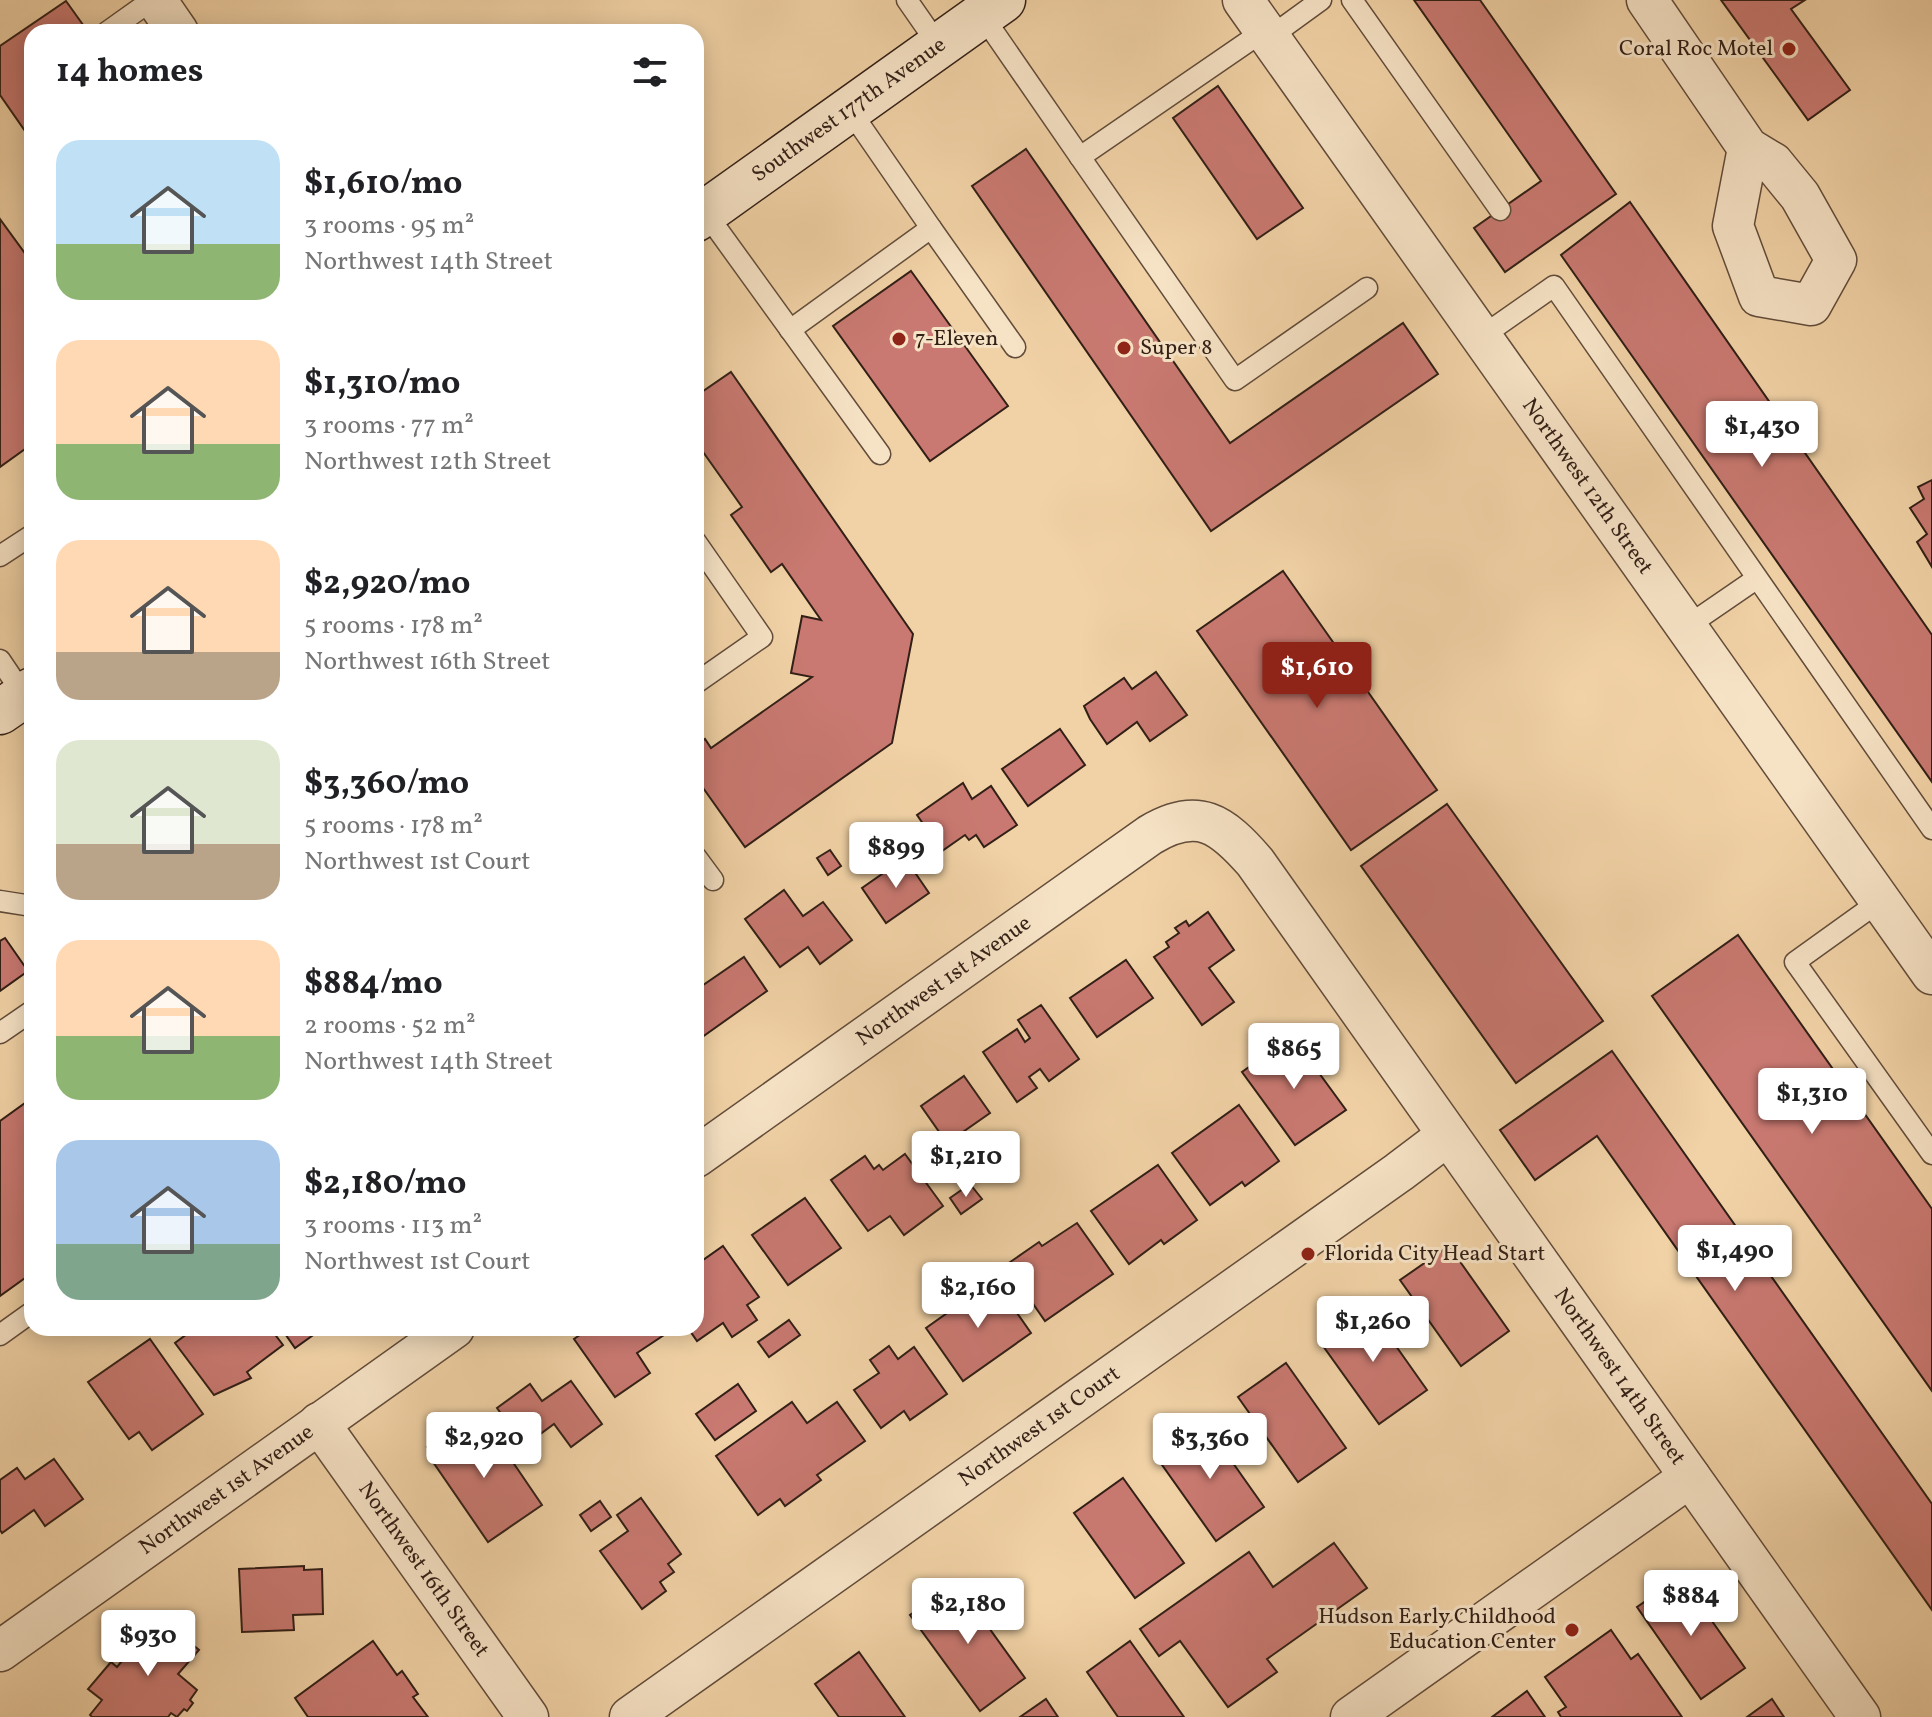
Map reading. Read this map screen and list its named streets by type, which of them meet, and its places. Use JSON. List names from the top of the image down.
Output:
{
  "streets": {
    "main road": ["Southwest 177th Avenue"],
    "street": [
      "Northwest 12th Street",
      "Northwest 1st Avenue",
      "Northwest 14th Street",
      "Northwest 1st Court",
      "Northwest 16th Street"
    ]
  },
  "crossings": [
    ["Northwest 1st Avenue", "Northwest 14th Street"],
    ["Northwest 1st Avenue", "Northwest 16th Street"],
    ["Northwest 14th Street", "Northwest 1st Court"]
  ],
  "places": [
    "Coral Roc Motel",
    "7-Eleven",
    "Super 8",
    "Florida City Head Start",
    "Hudson Early Childhood Education Center"
  ],
  "page": {
    "heading": "14 homes",
    "list": [
      {
        "name": "$1,610/mo",
        "note": "3 rooms · 95 m² · Northwest 14th Street"
      },
      {
        "name": "$1,310/mo",
        "note": "3 rooms · 77 m² · Northwest 12th Street"
      },
      {
        "name": "$2,920/mo",
        "note": "5 rooms · 178 m² · Northwest 16th Street"
      },
      {
        "name": "$3,360/mo",
        "note": "5 rooms · 178 m² · Northwest 1st Court"
      },
      {
        "name": "$884/mo",
        "note": "2 rooms · 52 m² · Northwest 14th Street"
      },
      {
        "name": "$2,180/mo",
        "note": "3 rooms · 113 m² · Northwest 1st Court"
      }
    ],
    "price": [
      "$1,430",
      "$1,610",
      "$899",
      "$865",
      "$1,310",
      "$1,210",
      "$1,490",
      "$2,160",
      "$1,260",
      "$2,920",
      "$3,360",
      "$884",
      "$2,180",
      "$930"
    ]
  }
}
